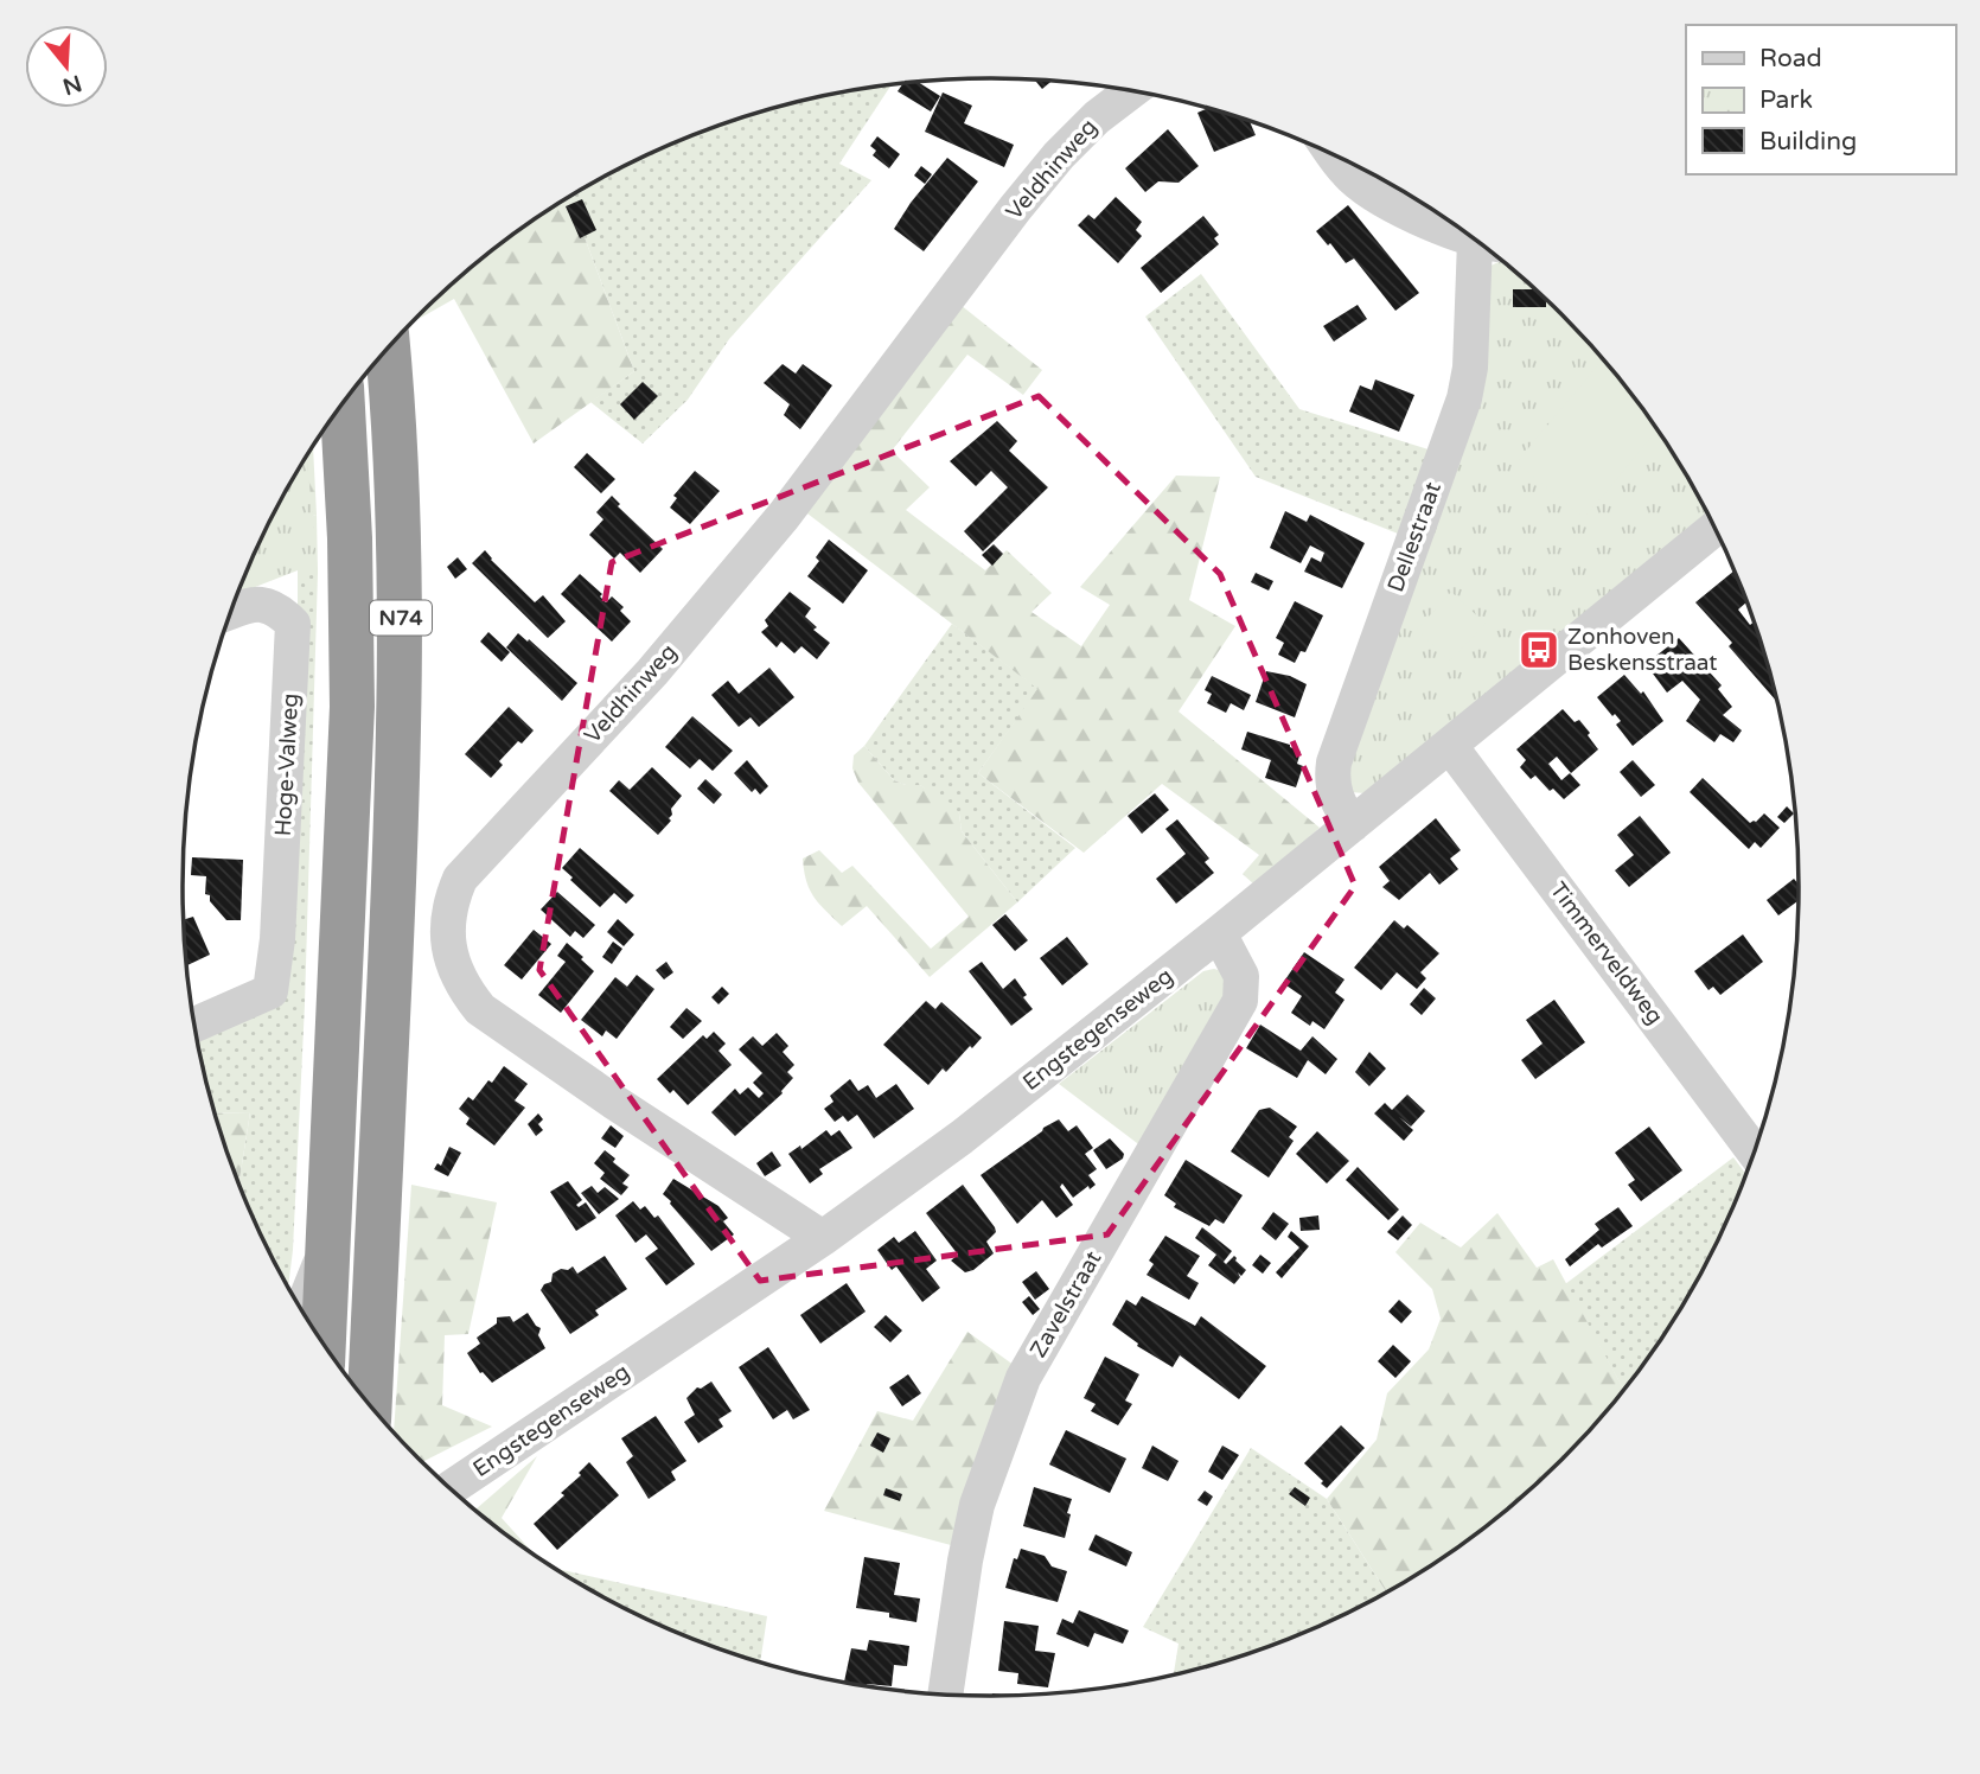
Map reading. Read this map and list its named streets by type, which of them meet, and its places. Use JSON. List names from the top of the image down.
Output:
{
  "streets": {
    "highway": ["N74"],
    "street": [
      "Veldhinweg",
      "Dellestraat",
      "Hoge-Valweg",
      "Timmerveldweg",
      "Engstegenseweg",
      "Zavelstraat"
    ]
  },
  "crossings": [
    ["Veldhinweg", "Engstegenseweg"],
    ["Dellestraat", "Engstegenseweg"],
    ["Timmerveldweg", "Engstegenseweg"],
    ["Engstegenseweg", "Zavelstraat"]
  ],
  "places": {
    "bus stop": ["Zonhoven Beskensstraat"]
  },
  "legend": ["Road", "Park", "Building"],
  "north": "bottom"
}
